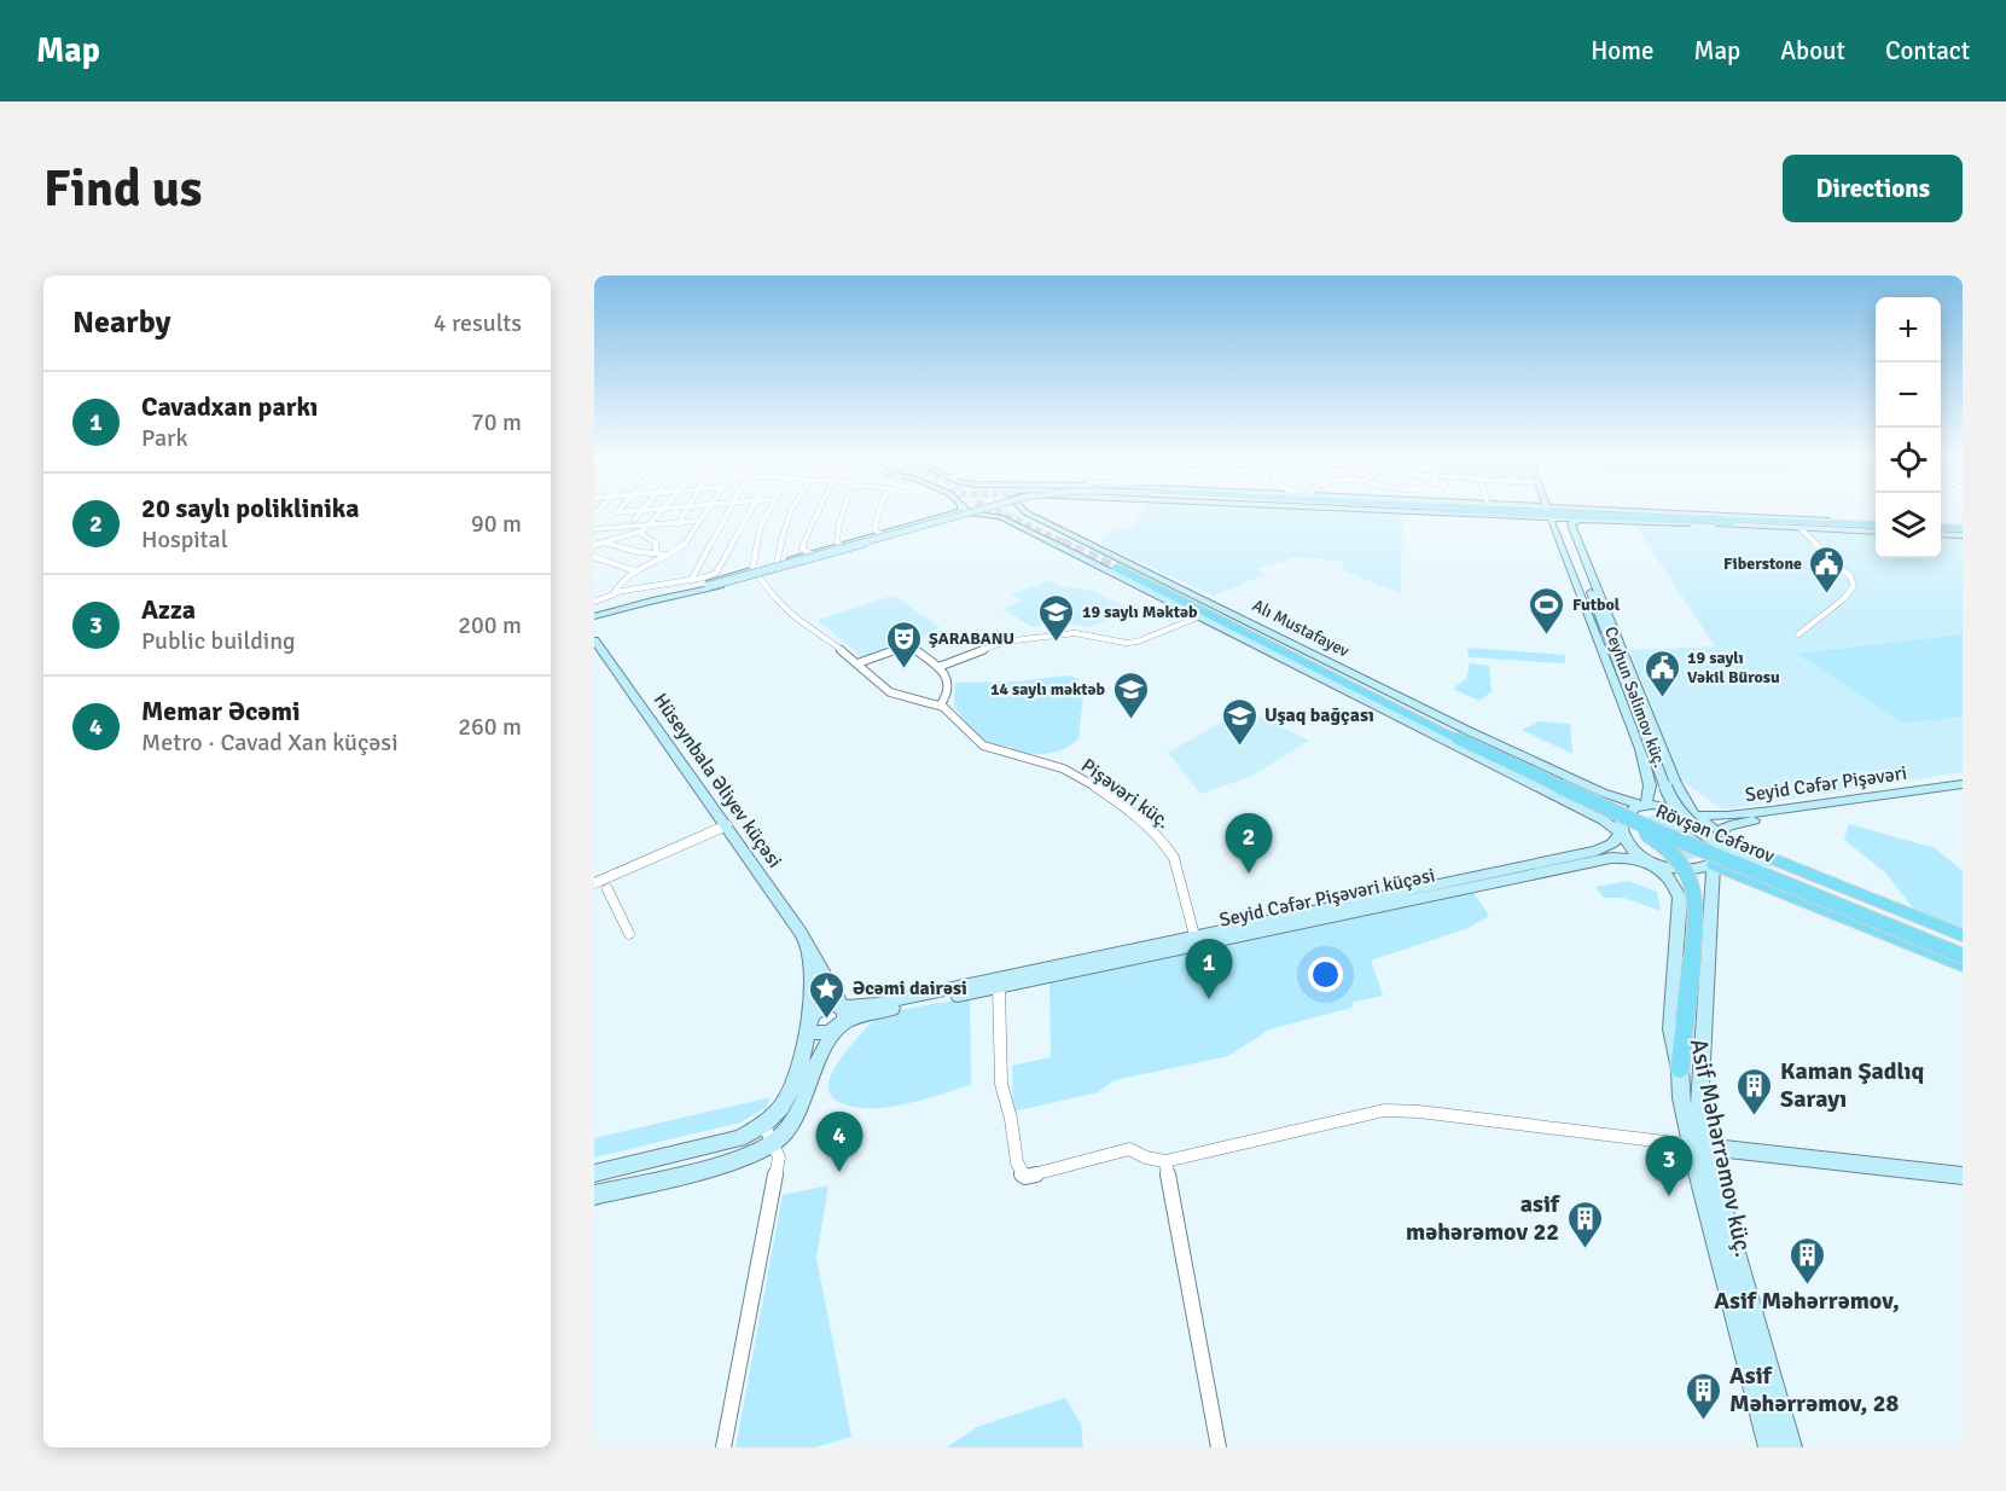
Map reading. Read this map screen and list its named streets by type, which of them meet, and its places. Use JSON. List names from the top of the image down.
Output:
{
  "streets": {
    "main road": [
      "Alı Mustafayev",
      "Ceyhun Səlimov küç.",
      "Hüseynbala Əliyev küçəsi",
      "Seyid Cəfər Pişəvəri",
      "Rövşən Cəfərov",
      "Seyid Cəfər Pişəvəri küçəsi",
      "Asif Məhərrəmov küç."
    ],
    "street": ["Pişəvəri küç."]
  },
  "crossings": [
    ["Alı Mustafayev", "Ceyhun Səlimov küç."],
    ["Alı Mustafayev", "Seyid Cəfər Pişəvəri"],
    ["Alı Mustafayev", "Rövşən Cəfərov"],
    ["Alı Mustafayev", "Seyid Cəfər Pişəvəri küçəsi"],
    ["Ceyhun Səlimov küç.", "Seyid Cəfər Pişəvəri"],
    ["Ceyhun Səlimov küç.", "Rövşən Cəfərov"],
    ["Hüseynbala Əliyev küçəsi", "Seyid Cəfər Pişəvəri küçəsi"],
    ["Seyid Cəfər Pişəvəri", "Asif Məhərrəmov küç."],
    ["Pişəvəri küç.", "Seyid Cəfər Pişəvəri küçəsi"],
    ["Seyid Cəfər Pişəvəri küçəsi", "Asif Məhərrəmov küç."]
  ],
  "places": {
    "public building": ["Fiberstone", "19 saylı Vəkil Bürosu"],
    "sports": ["Futbol"],
    "school or university": ["19 saylı Məktəb", "14 saylı məktəb", "Uşaq bağçası"],
    "theatre": ["ŞARABANU"],
    "place": ["Əcəmi dairəsi"],
    "building": [
      "Kaman Şadlıq Sarayı",
      "asif məhərəmov 22",
      "Asif Məhərrəmov,",
      "Asif Məhərrəmov, 28"
    ]
  },
  "page": {
    "header": "Map",
    "nav": [
      "Home",
      "Map",
      "About",
      "Contact"
    ],
    "buttons": "Directions",
    "title": "Find us",
    "heading": ["Nearby", "4 results"],
    "map_buttons": ["+", "−"],
    "list": [
      {
        "mark": "1",
        "name": "Cavadxan parkı",
        "note": "Park",
        "value": "70 m"
      },
      {
        "mark": "2",
        "name": "20 saylı poliklinika",
        "note": "Hospital",
        "value": "90 m"
      },
      {
        "mark": "3",
        "name": "Azza",
        "note": "Public building",
        "value": "200 m"
      },
      {
        "mark": "4",
        "name": "Memar Əcəmi",
        "note": "Metro · Cavad Xan küçəsi",
        "value": "260 m"
      }
    ],
    "pins": [
      "2",
      "1",
      "4",
      "3"
    ]
  }
}
